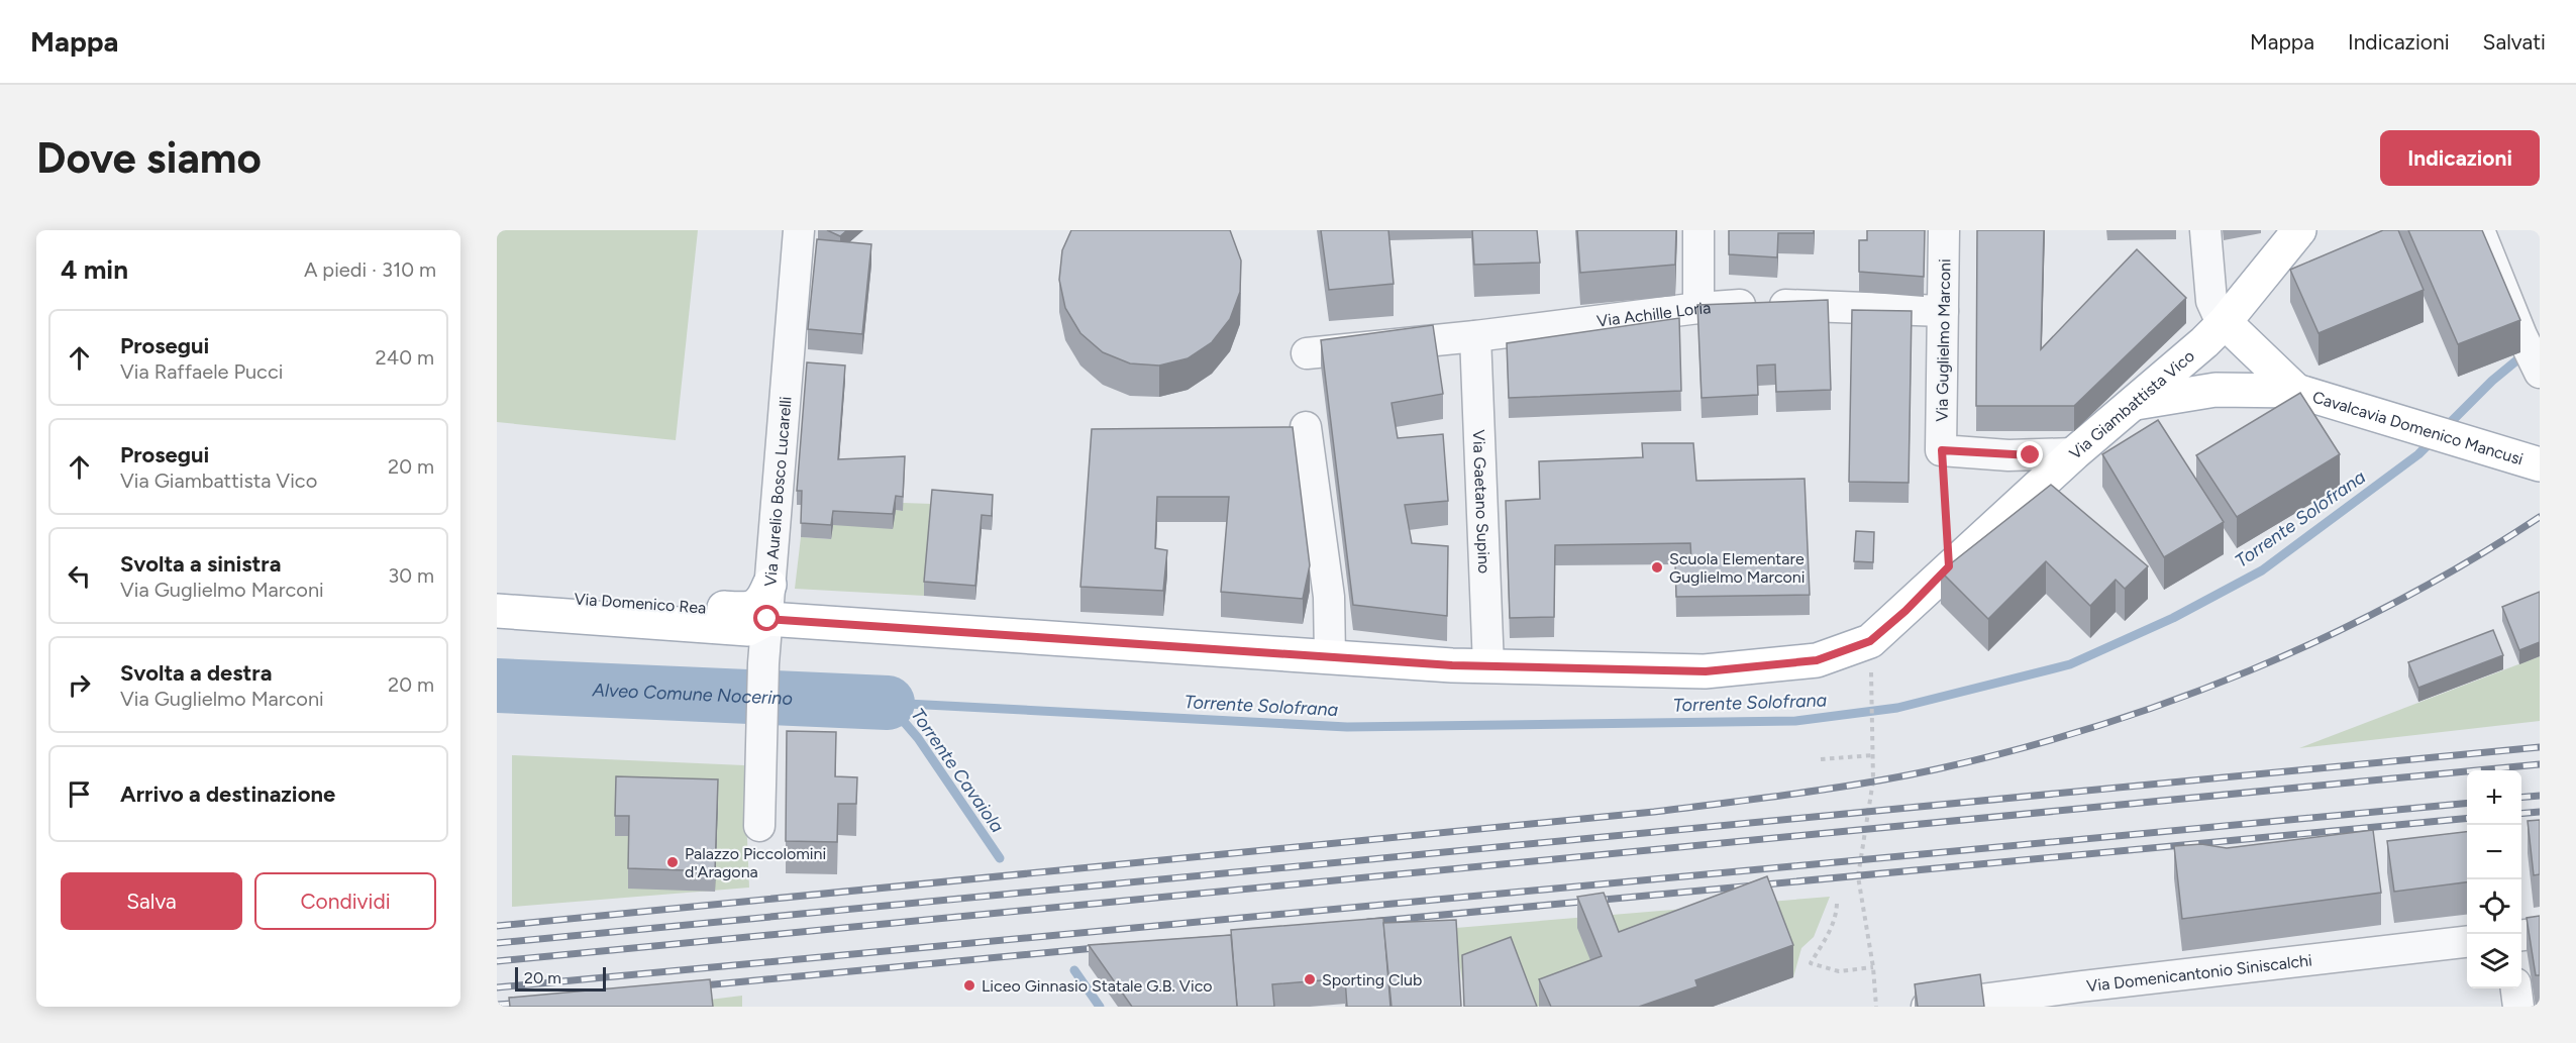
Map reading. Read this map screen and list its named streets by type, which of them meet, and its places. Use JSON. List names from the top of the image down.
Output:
{
  "streets": {
    "main road": ["Via Giambattista Vico", "Cavalcavia Domenico Mancusi", "Via Domenico Rea"],
    "street": [
      "Via Achille Loria",
      "Via Guglielmo Marconi",
      "Via Aurelio Bosco Lucarelli",
      "Via Gaetano Supino",
      "Via Domenicantonio Siniscalchi"
    ]
  },
  "crossings": [
    ["Via Achille Loria", "Via Guglielmo Marconi"],
    ["Via Achille Loria", "Via Gaetano Supino"],
    ["Via Giambattista Vico", "Cavalcavia Domenico Mancusi"],
    ["Via Giambattista Vico", "Via Gaetano Supino"],
    ["Via Aurelio Bosco Lucarelli", "Via Domenico Rea"]
  ],
  "water": ["Torrente Solofrana", "Alveo Comune Nocerino", "Torrente Cavaiola"],
  "places": [
    "Scuola Elementare Guglielmo Marconi",
    "Palazzo Piccolomini d'Aragona",
    "Sporting Club",
    "Liceo Ginnasio Statale G.B. Vico"
  ],
  "scale_bar": "20 m",
  "page": {
    "header": "Mappa",
    "nav": ["Mappa", "Indicazioni", "Salvati"],
    "buttons": [
      "Indicazioni",
      ["Salva", "Condividi"]
    ],
    "title": "Dove siamo",
    "heading": ["4 min", "A piedi · 310 m"],
    "list": [
      ["Prosegui", "Via Raffaele Pucci", "240 m"],
      ["Prosegui", "Via Giambattista Vico", "20 m"],
      ["Svolta a sinistra", "Via Guglielmo Marconi", "30 m"],
      ["Svolta a destra", "Via Guglielmo Marconi", "20 m"],
      "Arrivo a destinazione"
    ],
    "map_buttons": ["+", "−"],
    "scale": "20 m"
  }
}
